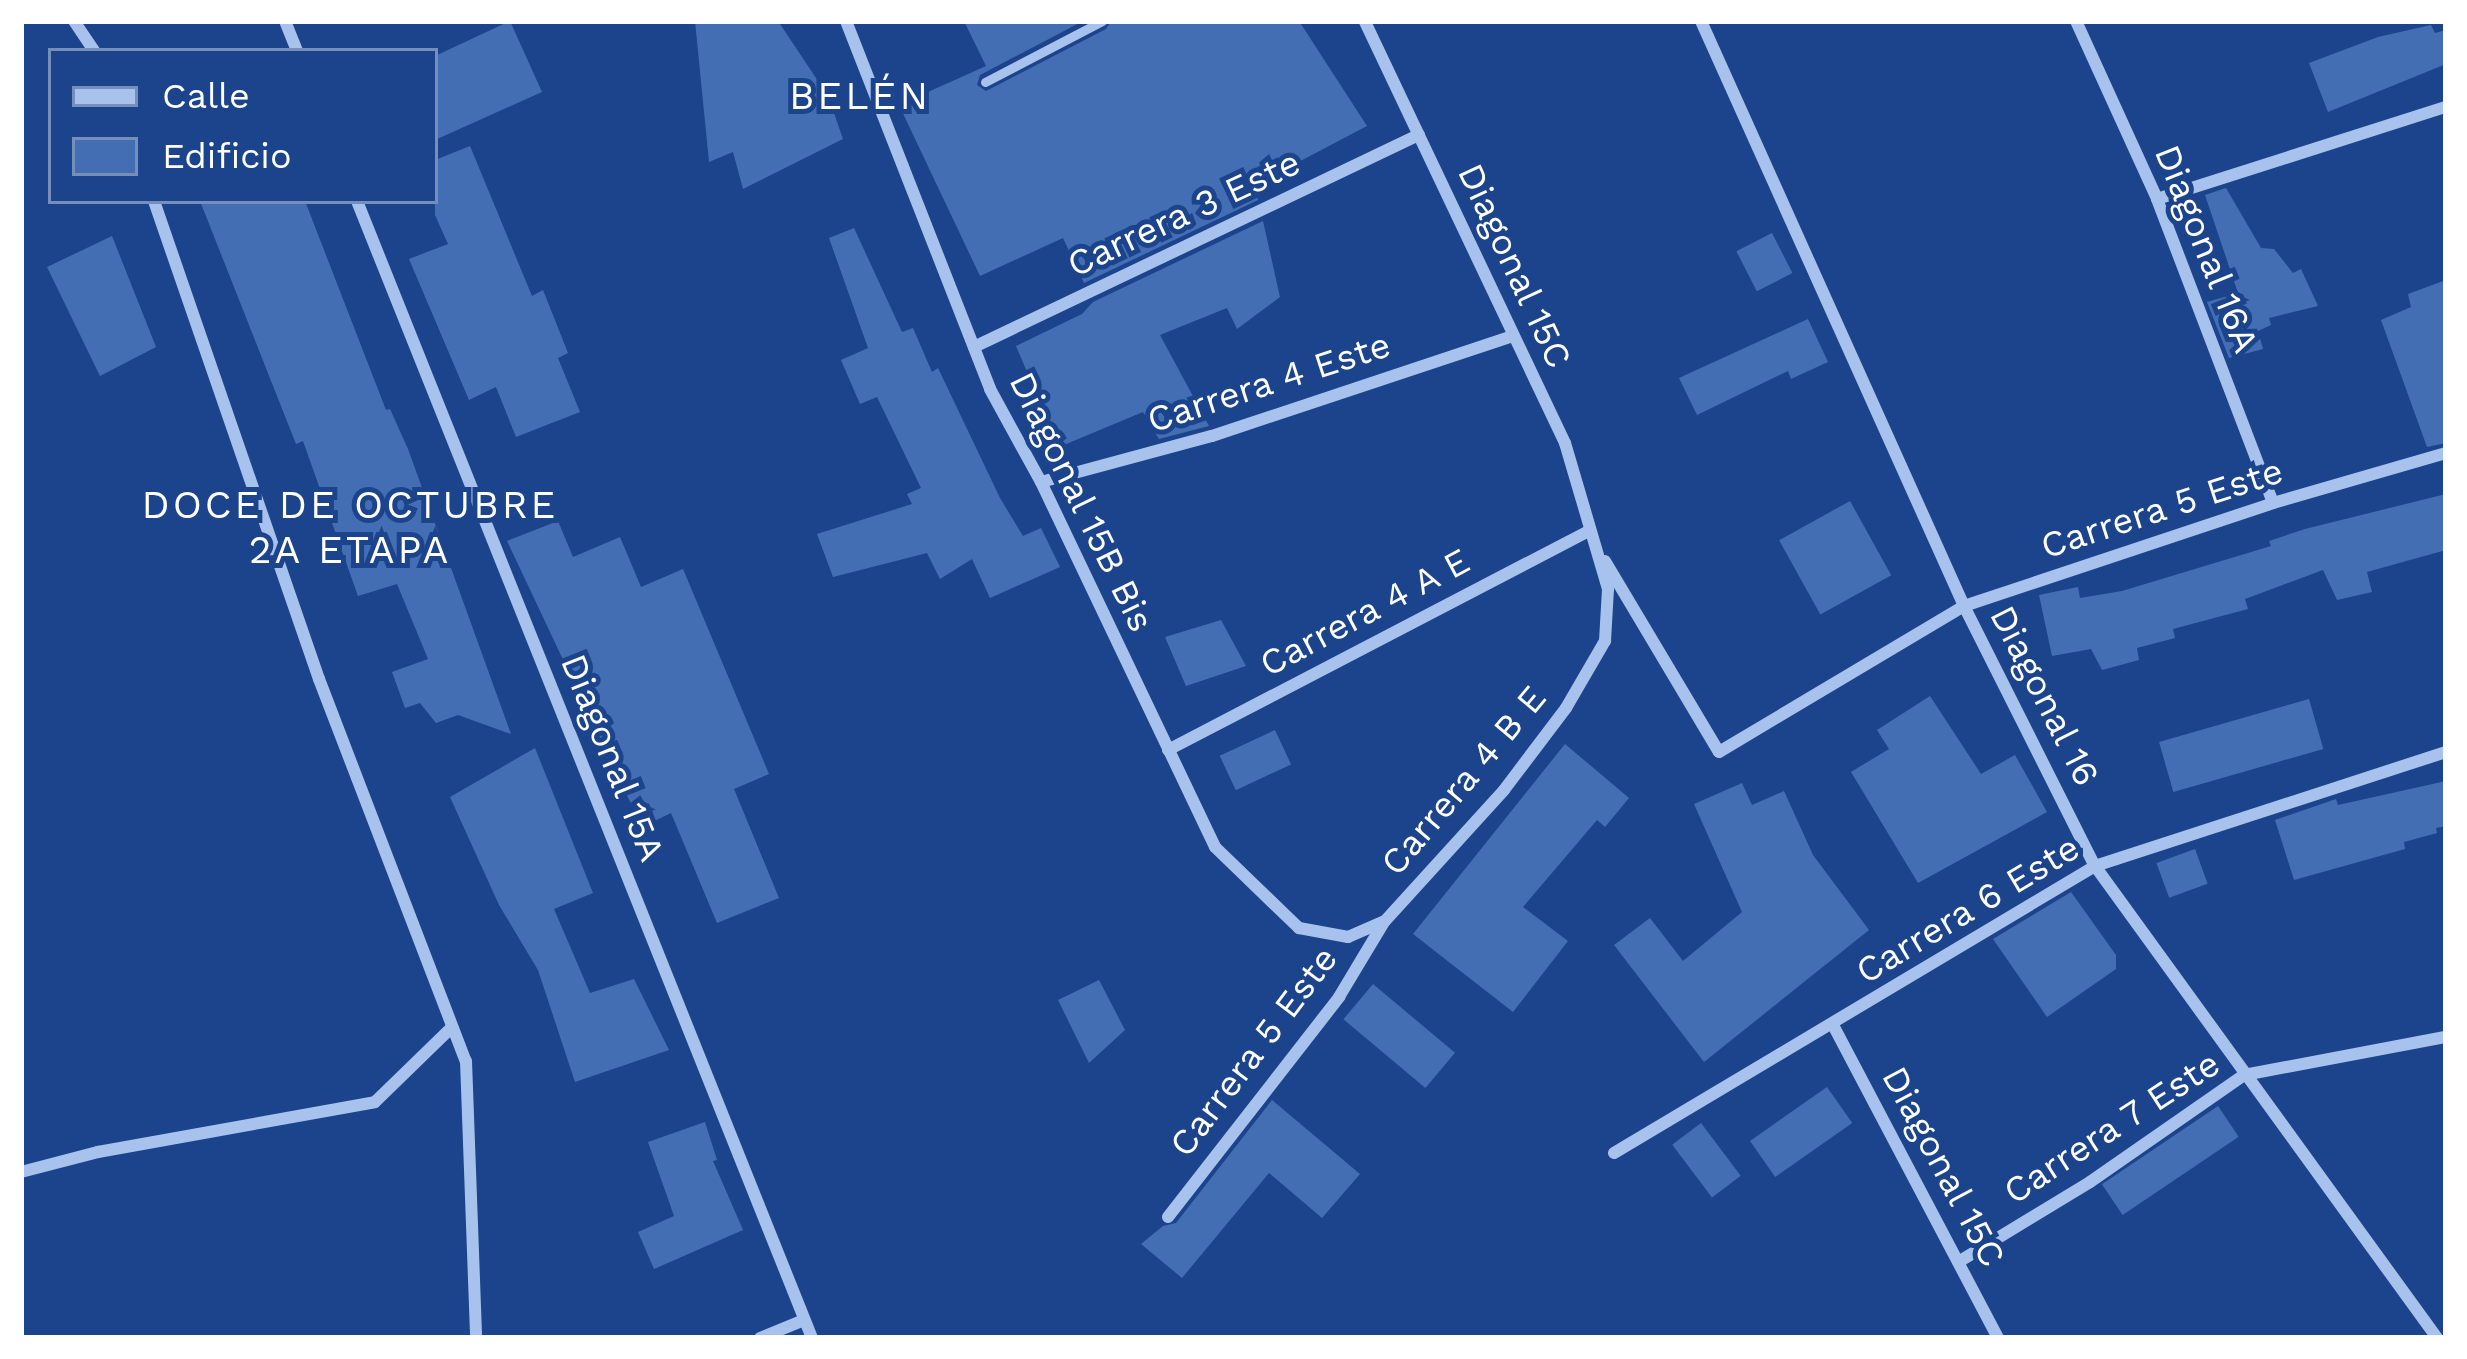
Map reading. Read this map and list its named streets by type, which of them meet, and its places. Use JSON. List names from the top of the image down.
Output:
{
  "streets": {
    "street": [
      "Carrera 3 Este",
      "Diagonal 16A",
      "Diagonal 15C",
      "Carrera 4 Este",
      "Diagonal 15B Bis",
      "Carrera 5 Este",
      "Carrera 4 A E",
      "Diagonal 16",
      "Diagonal 15A",
      "Carrera 4 B E",
      "Carrera 6 Este",
      "Carrera 7 Este"
    ]
  },
  "crossings": [
    ["Carrera 3 Este", "Diagonal 15C"],
    ["Carrera 3 Este", "Diagonal 15B Bis"],
    ["Diagonal 16A", "Carrera 5 Este"],
    ["Diagonal 15C", "Carrera 4 Este"],
    ["Diagonal 15C", "Carrera 5 Este"],
    ["Diagonal 15C", "Carrera 4 A E"],
    ["Diagonal 15C", "Carrera 4 B E"],
    ["Diagonal 15C", "Carrera 6 Este"],
    ["Diagonal 15C", "Carrera 7 Este"],
    ["Carrera 4 Este", "Diagonal 15B Bis"],
    ["Diagonal 15B Bis", "Carrera 4 A E"],
    ["Diagonal 15B Bis", "Carrera 4 B E"],
    ["Carrera 5 Este", "Diagonal 16"],
    ["Carrera 5 Este", "Carrera 4 B E"],
    ["Diagonal 16", "Carrera 6 Este"],
    ["Diagonal 16", "Carrera 7 Este"]
  ],
  "districts": ["BELÉN", "DOCE DE OCTUBRE 2A ETAPA"],
  "legend": ["Calle", "Edificio"]
}
